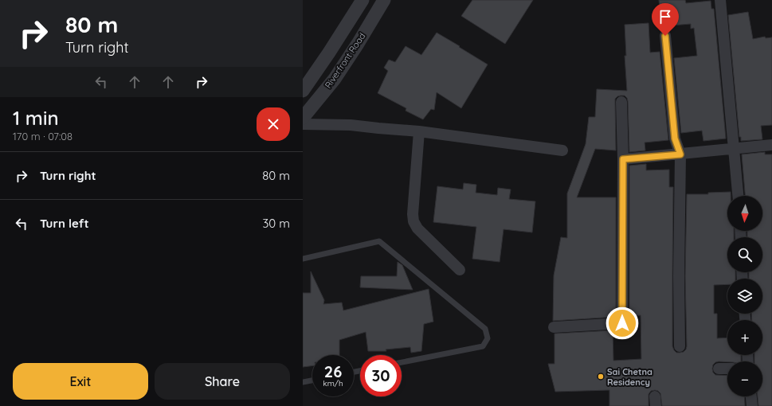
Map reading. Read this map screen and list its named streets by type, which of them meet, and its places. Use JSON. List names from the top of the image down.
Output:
{
  "streets": {
    "street": ["Riverfront Road"]
  },
  "places": ["Sai Chetna Residency"],
  "north": "bottom",
  "page": {
    "turn": ["80 m", "Turn right"],
    "heading": ["1 min", "170 m · 07:08"],
    "list": [
      {
        "name": "Turn right",
        "value": "80 m"
      },
      {
        "name": "Turn left",
        "value": "30 m"
      }
    ],
    "map_buttons": ["+", "−"],
    "speed": "26 km/h",
    "limit": "30",
    "buttons": ["Exit", "Share"]
  }
}
